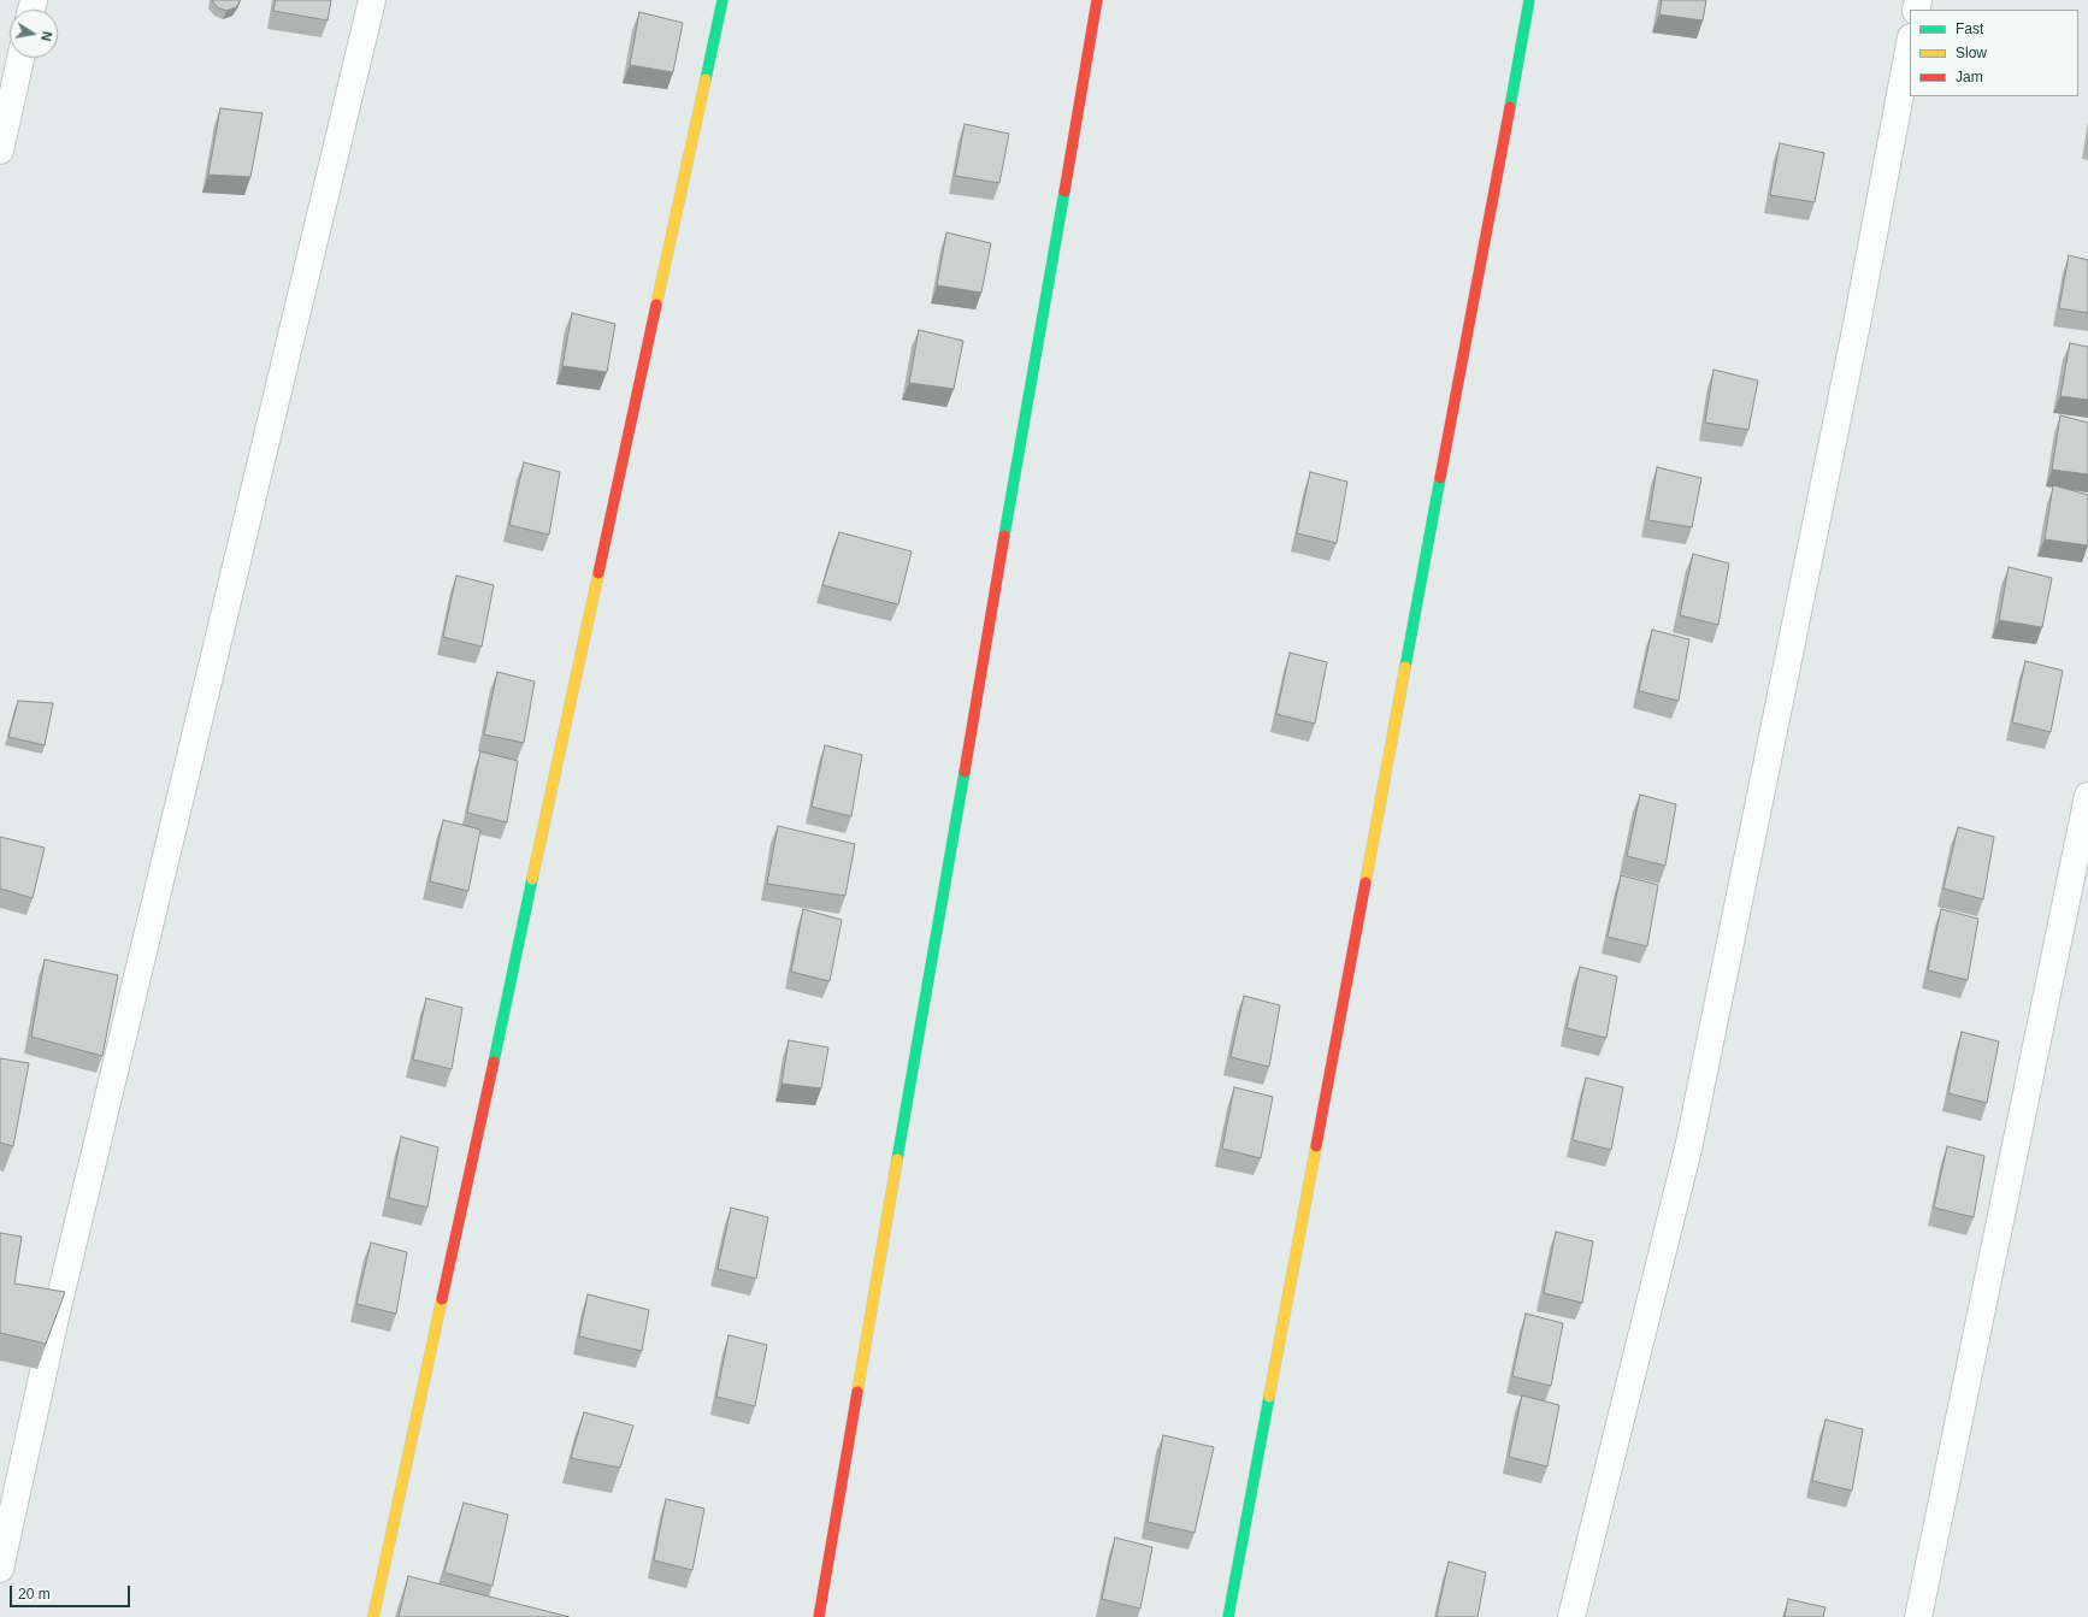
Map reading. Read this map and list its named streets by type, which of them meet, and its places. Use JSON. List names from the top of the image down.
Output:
{
  "legend": ["Fast", "Slow", "Jam"],
  "scale_bar": "20 m",
  "north": "right"
}
